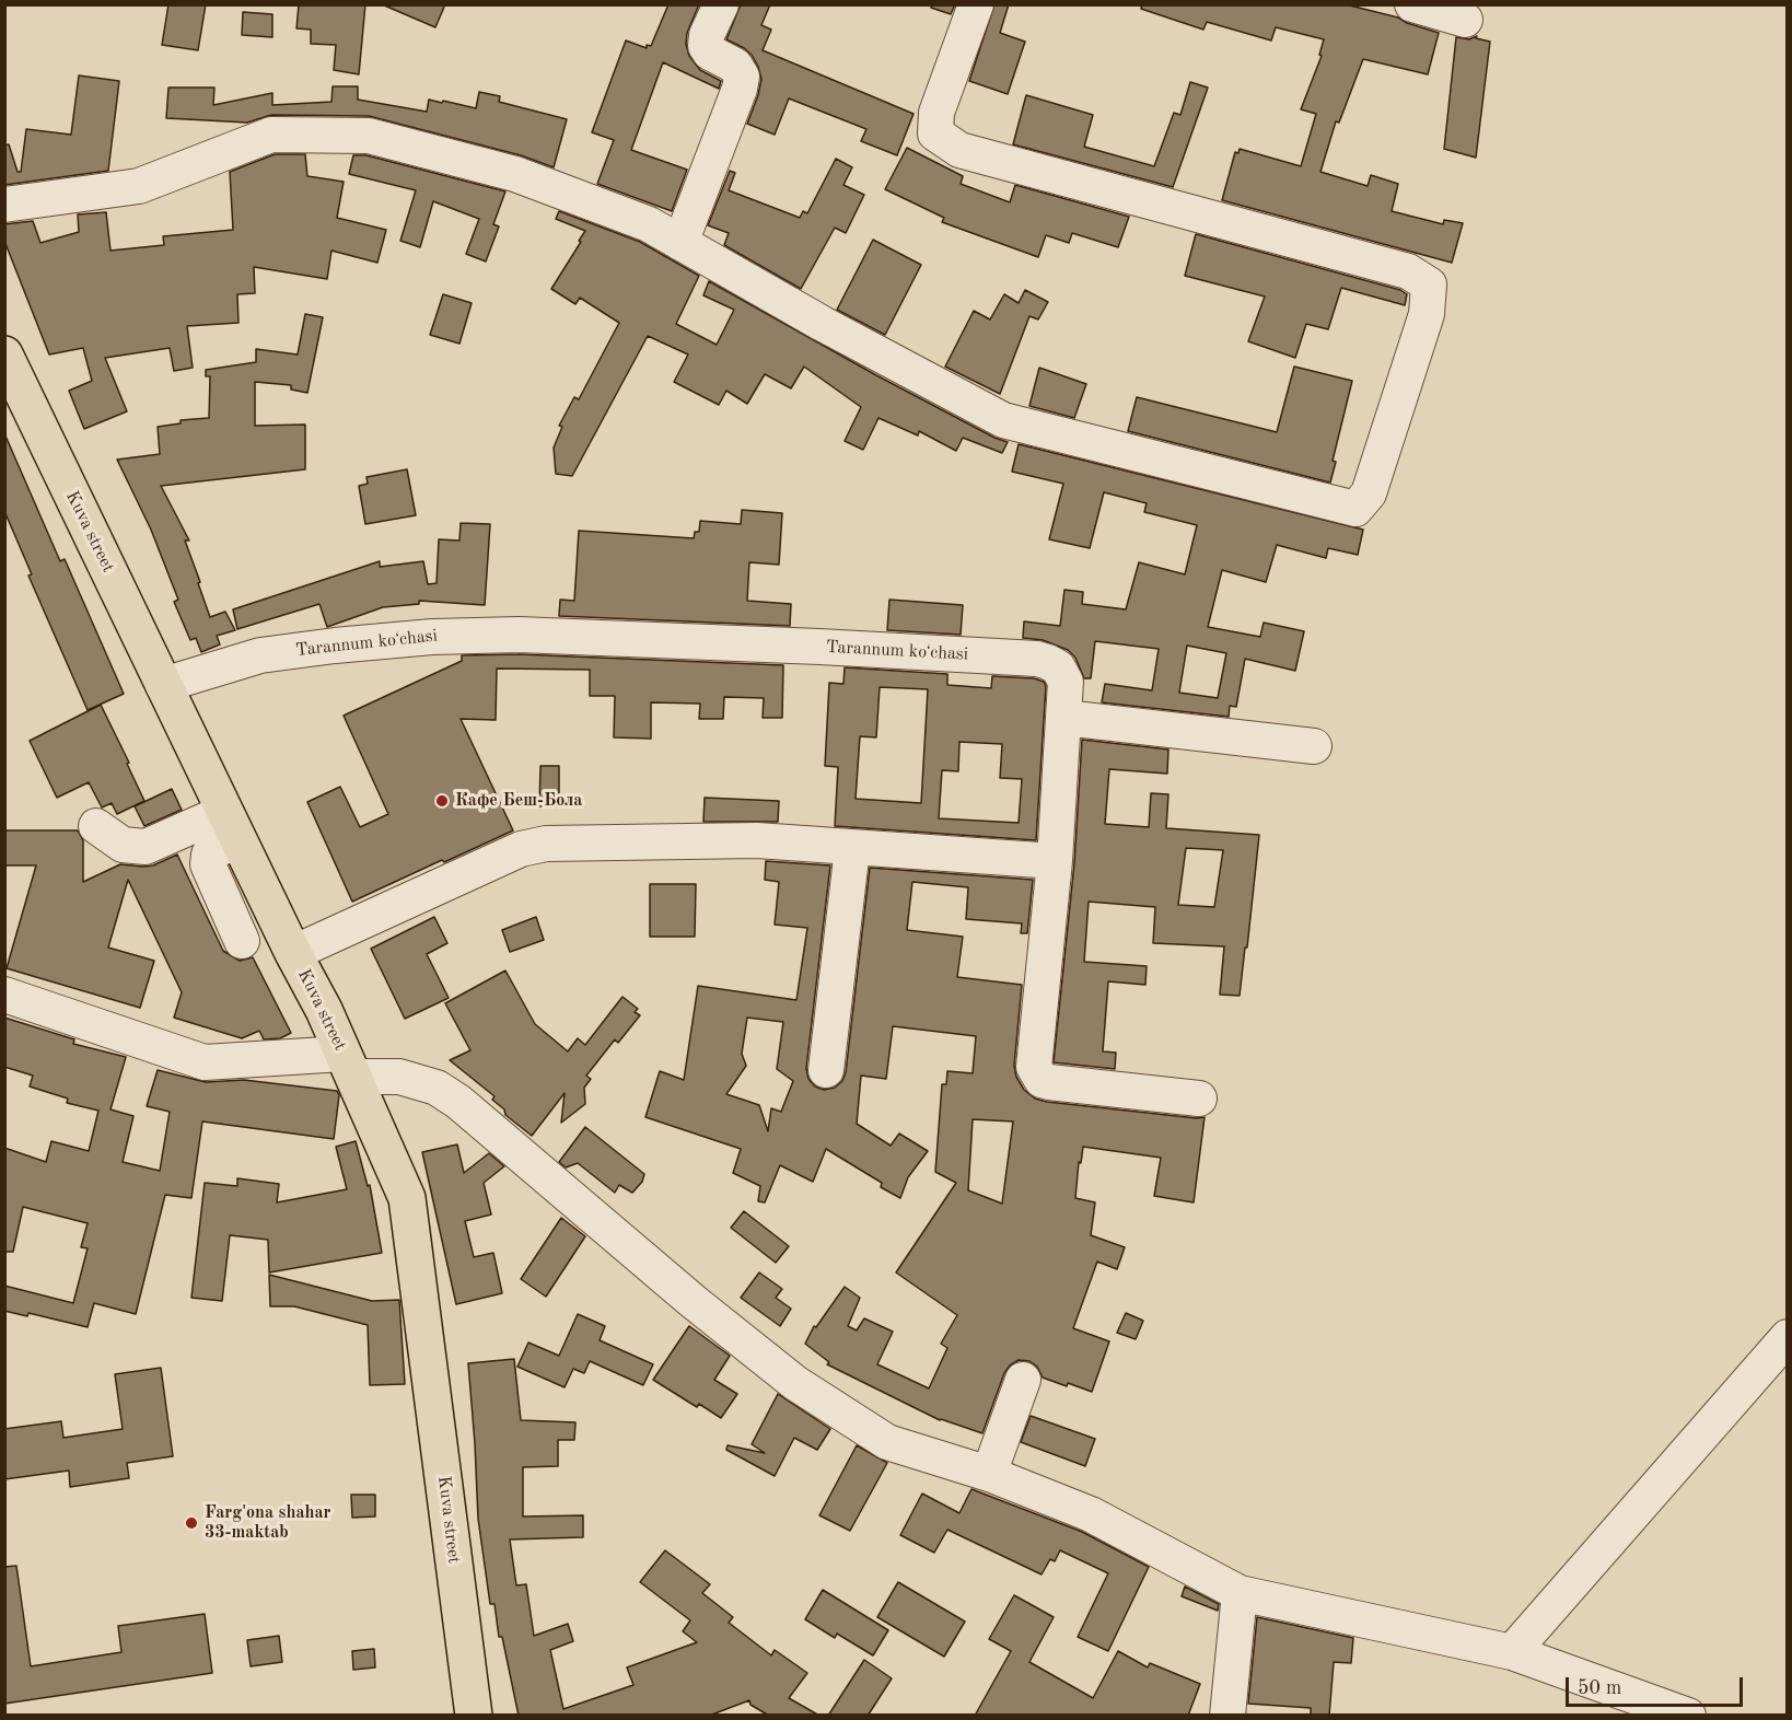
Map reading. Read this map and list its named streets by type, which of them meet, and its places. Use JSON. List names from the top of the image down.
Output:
{
  "streets": {
    "main road": ["Kuva street"],
    "street": ["Tarannum koʻchasi"]
  },
  "crossings": [
    ["Kuva street", "Tarannum koʻchasi"]
  ],
  "places": ["Кафе Беш-Бола", "Farg'ona shahar 33-maktab"],
  "scale_bar": "50 m"
}
